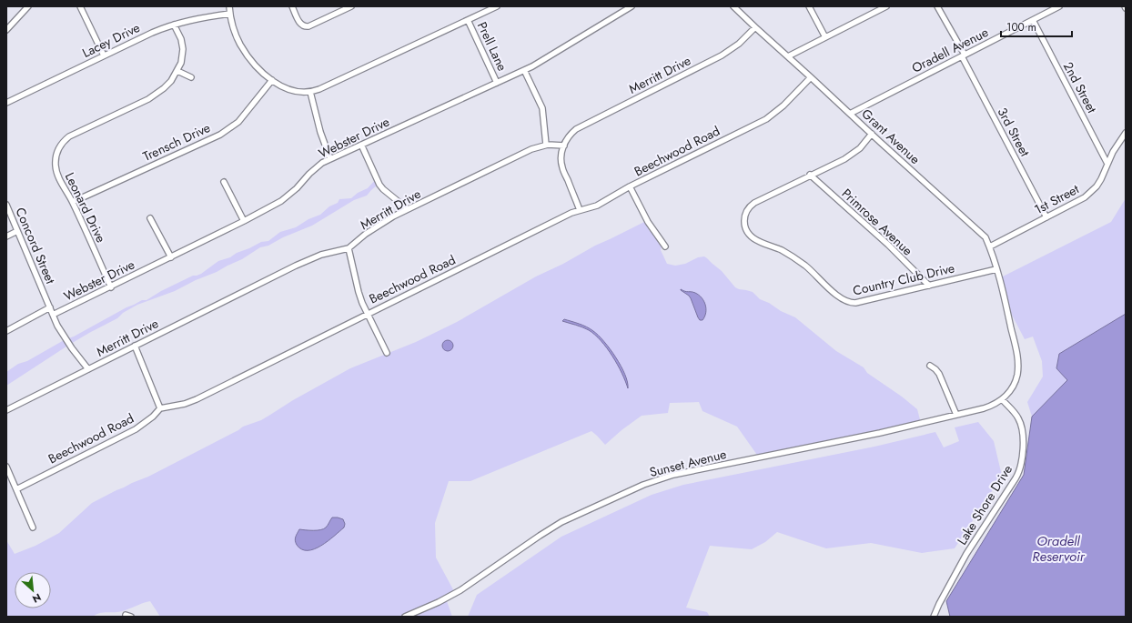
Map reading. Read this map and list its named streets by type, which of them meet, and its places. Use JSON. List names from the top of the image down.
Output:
{
  "streets": {
    "street": [
      "Lacey Drive",
      "Prell Lane",
      "Oradell Avenue",
      "Merritt Drive",
      "2nd Street",
      "3rd Street",
      "Grant Avenue",
      "Webster Drive",
      "Trensch Drive",
      "Beechwood Road",
      "1st Street",
      "Leonard Drive",
      "Primrose Avenue",
      "Concord Street",
      "Country Club Drive",
      "Sunset Avenue",
      "Lake Shore Drive"
    ]
  },
  "crossings": [
    ["Lacey Drive", "Leonard Drive"],
    ["Prell Lane", "Merritt Drive"],
    ["Prell Lane", "Webster Drive"],
    ["Oradell Avenue", "2nd Street"],
    ["Oradell Avenue", "3rd Street"],
    ["Oradell Avenue", "Grant Avenue"],
    ["Merritt Drive", "Grant Avenue"],
    ["Merritt Drive", "Concord Street"],
    ["2nd Street", "1st Street"],
    ["3rd Street", "1st Street"],
    ["Grant Avenue", "Beechwood Road"],
    ["Grant Avenue", "1st Street"],
    ["Grant Avenue", "Country Club Drive"],
    ["Grant Avenue", "Sunset Avenue"],
    ["Grant Avenue", "Lake Shore Drive"],
    ["Webster Drive", "Leonard Drive"],
    ["Webster Drive", "Concord Street"],
    ["Trensch Drive", "Leonard Drive"],
    ["Primrose Avenue", "Country Club Drive"],
    ["Sunset Avenue", "Lake Shore Drive"]
  ],
  "water": ["Oradell Reservoir"],
  "scale_bar": "100 m",
  "north": "bottom right"
}
